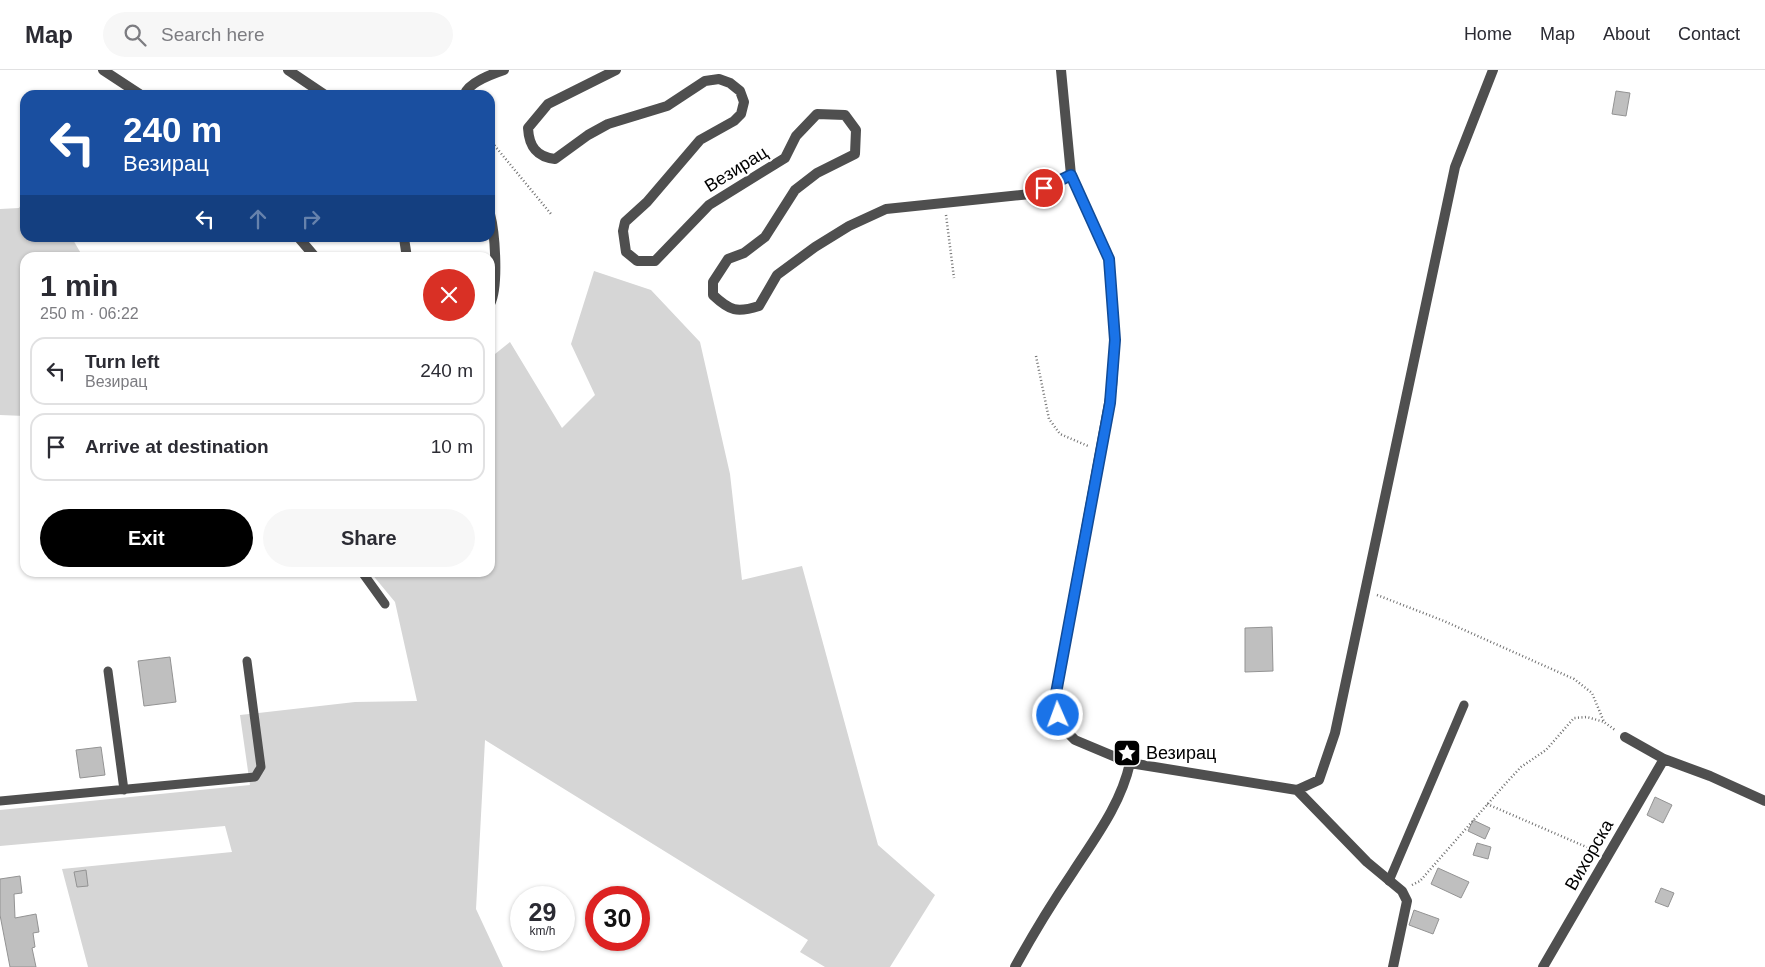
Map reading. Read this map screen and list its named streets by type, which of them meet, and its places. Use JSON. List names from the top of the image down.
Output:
{
  "streets": {
    "street": ["Везирац", "Вихорска"]
  },
  "places": {
    "place": ["Везирац"]
  },
  "page": {
    "header": "Map",
    "search": "Search here",
    "nav": [
      "Home",
      "Map",
      "About",
      "Contact"
    ],
    "turn": ["240 m", "Везирац"],
    "heading": ["1 min", "250 m · 06:22"],
    "list": [
      {
        "name": "Turn left",
        "note": "Везирац",
        "value": "240 m"
      },
      {
        "name": "Arrive at destination",
        "value": "10 m"
      }
    ],
    "buttons": ["Exit", "Share"],
    "speed": "29 km/h",
    "limit": "30"
  }
}
